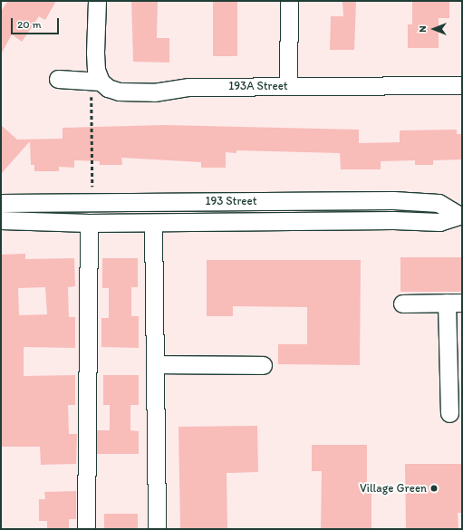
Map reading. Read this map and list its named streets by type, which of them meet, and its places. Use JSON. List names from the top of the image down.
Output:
{
  "streets": {
    "street": ["193A Street", "193 Street"]
  },
  "places": ["Village Green"],
  "scale_bar": "20 m",
  "north": "left"
}
